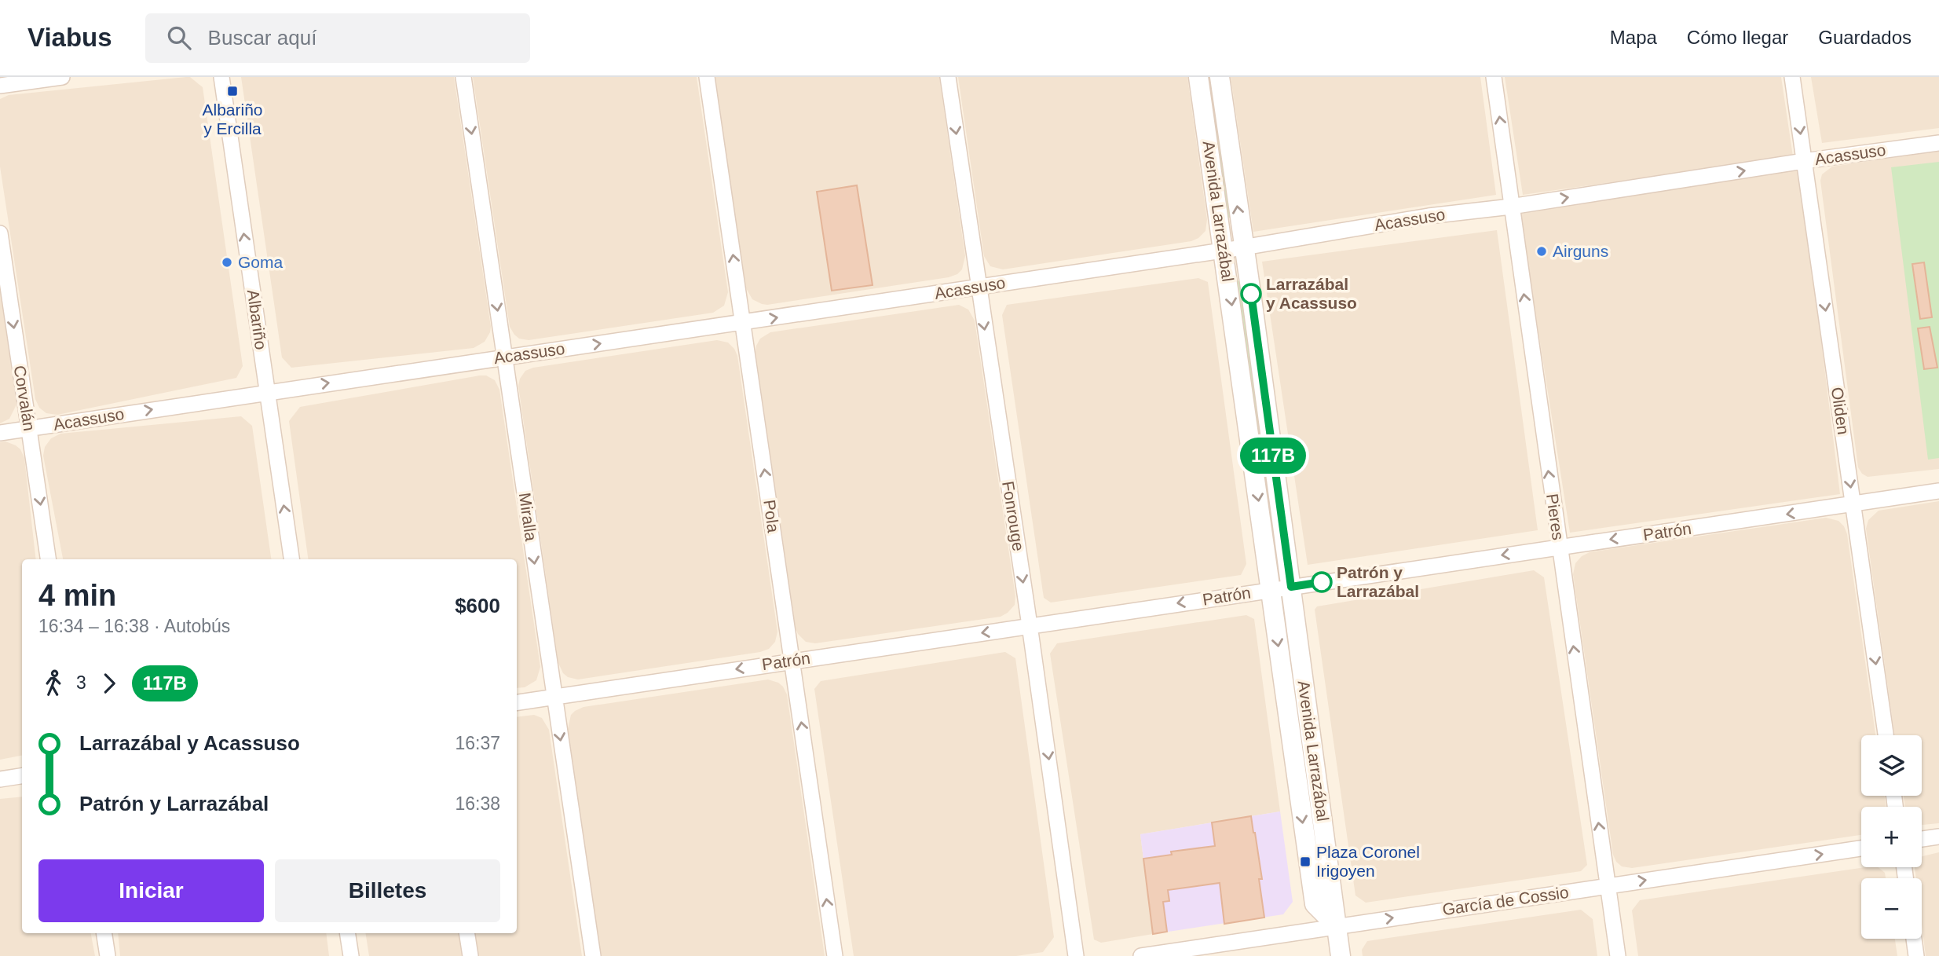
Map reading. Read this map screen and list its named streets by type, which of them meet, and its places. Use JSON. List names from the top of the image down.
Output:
{
  "streets": {
    "street": [
      "Acassuso",
      "Avenida Larrazábal",
      "Albariño",
      "Corvalán",
      "Oliden",
      "Pola",
      "Fonrouge",
      "Miralla",
      "Pieres",
      "Patrón",
      "García de Cossio"
    ]
  },
  "crossings": [
    ["Acassuso", "Avenida Larrazábal"],
    ["Acassuso", "Albariño"],
    ["Acassuso", "Corvalán"],
    ["Acassuso", "Oliden"],
    ["Acassuso", "Pola"],
    ["Acassuso", "Fonrouge"],
    ["Acassuso", "Miralla"],
    ["Acassuso", "Pieres"],
    ["Avenida Larrazábal", "Patrón"],
    ["Avenida Larrazábal", "García de Cossio"],
    ["Oliden", "Patrón"],
    ["Pola", "Patrón"],
    ["Fonrouge", "Patrón"],
    ["Miralla", "Patrón"],
    ["Pieres", "Patrón"],
    ["Pieres", "García de Cossio"]
  ],
  "one_way": [
    "Acassuso",
    "Albariño",
    "Corvalán",
    "Oliden",
    "Pola",
    "Fonrouge",
    "Miralla",
    "Pieres",
    "Patrón",
    "García de Cossio"
  ],
  "places": {
    "transit": ["Albariño y Ercilla", "Plaza Coronel Irigoyen"],
    "other": [
      "Airguns",
      "Goma",
      "Larrazábal y Acassuso",
      "Patrón y Larrazábal"
    ]
  },
  "lines": ["bus line 117B"],
  "page": {
    "header": "Viabus",
    "search": "Buscar aquí",
    "nav": ["Mapa", "Cómo llegar", "Guardados"],
    "on_map": "117B",
    "heading": ["4 min", "16:34 – 16:38 · Autobús", "$600"],
    "legs": ["3", "117B"],
    "list": [
      {
        "name": "Larrazábal y Acassuso",
        "value": "16:37"
      },
      {
        "name": "Patrón y Larrazábal",
        "value": "16:38"
      }
    ],
    "map_buttons": ["+", "−"],
    "buttons": ["Iniciar", "Billetes"]
  }
}
